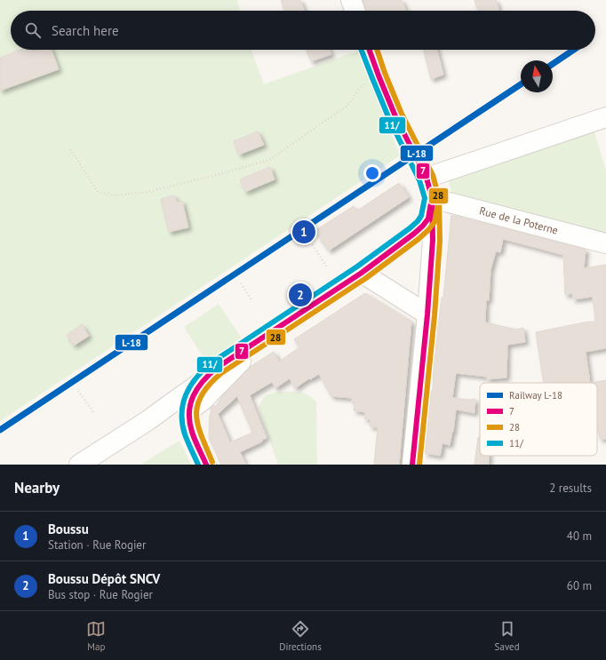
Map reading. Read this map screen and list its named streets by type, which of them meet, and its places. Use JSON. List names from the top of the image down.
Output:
{
  "streets": {
    "street": ["Rue de la Poterne"]
  },
  "lines": [
    "rail line L-18",
    "transit line 7",
    "transit line 28",
    "transit line 11/"
  ],
  "legend": [
    "Railway L-18",
    "7",
    "28",
    "11/"
  ],
  "north": "top",
  "page": {
    "search": "Search here",
    "pins": ["1", "2"],
    "heading": ["Nearby", "2 results"],
    "list": [
      {
        "mark": "1",
        "name": "Boussu",
        "note": "Station · Rue Rogier",
        "value": "40 m"
      },
      {
        "mark": "2",
        "name": "Boussu Dépôt SNCV",
        "note": "Bus stop · Rue Rogier",
        "value": "60 m"
      }
    ],
    "nav": ["Map", "Directions", "Saved"]
  }
}
